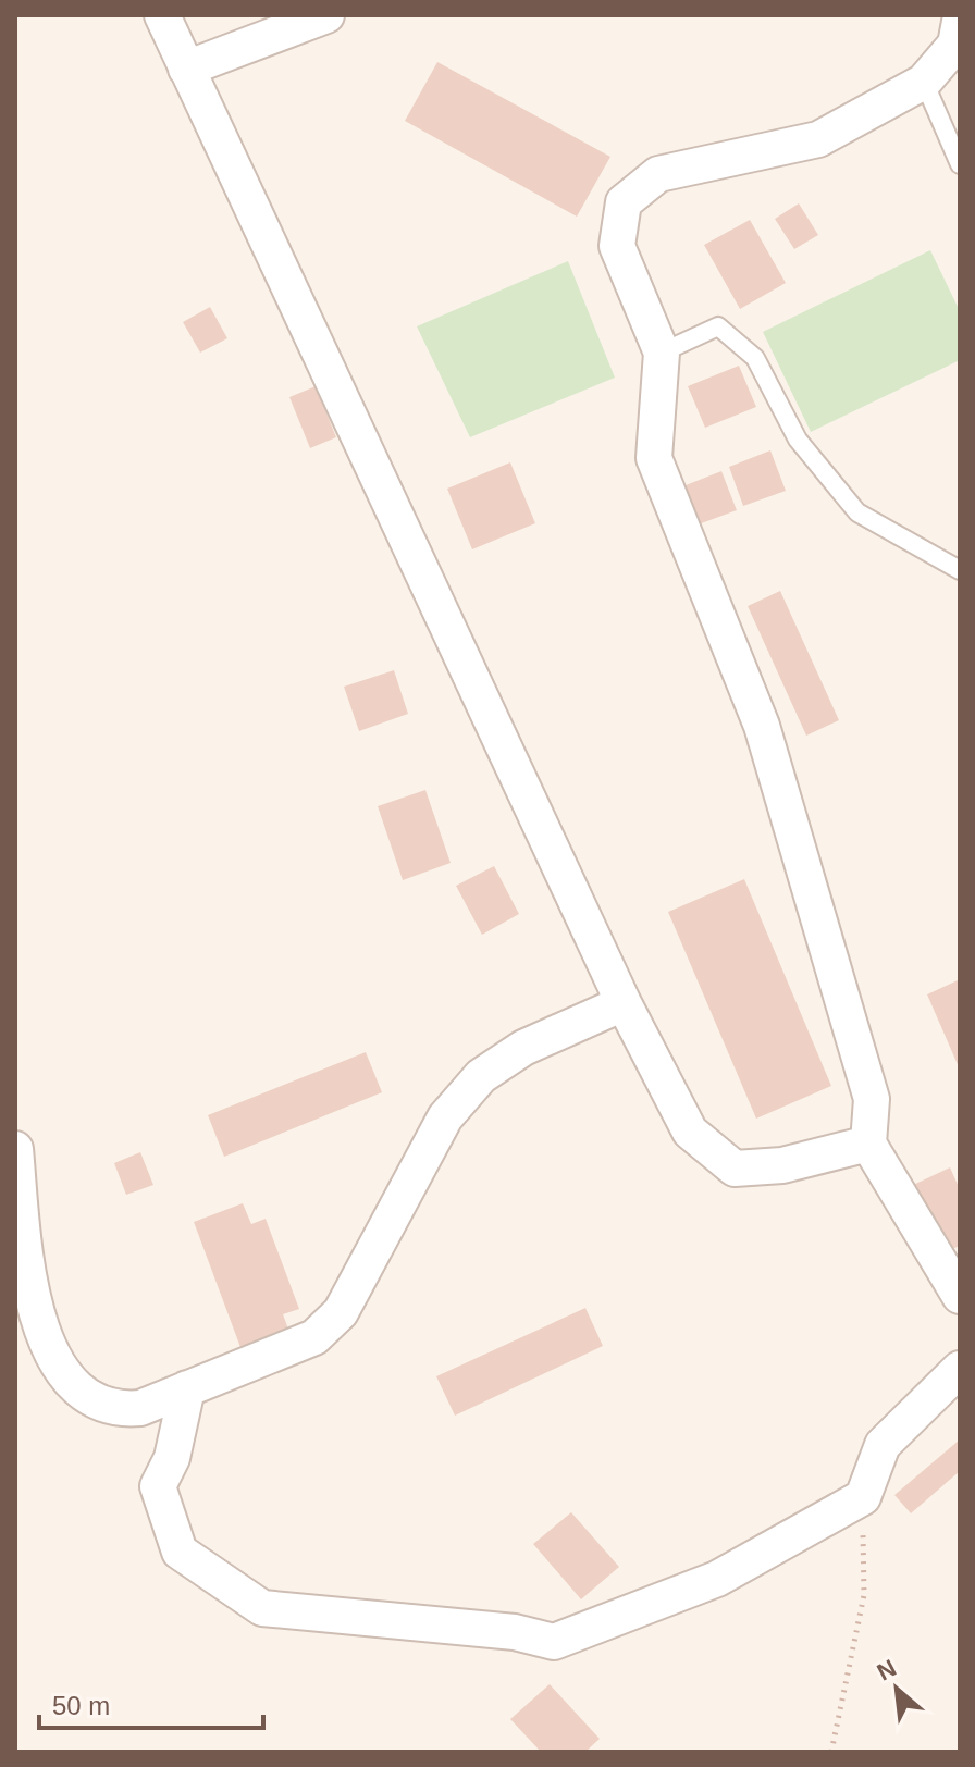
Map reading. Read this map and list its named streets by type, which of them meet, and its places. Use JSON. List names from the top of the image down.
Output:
{
  "scale_bar": "50 m",
  "north": "top left"
}
